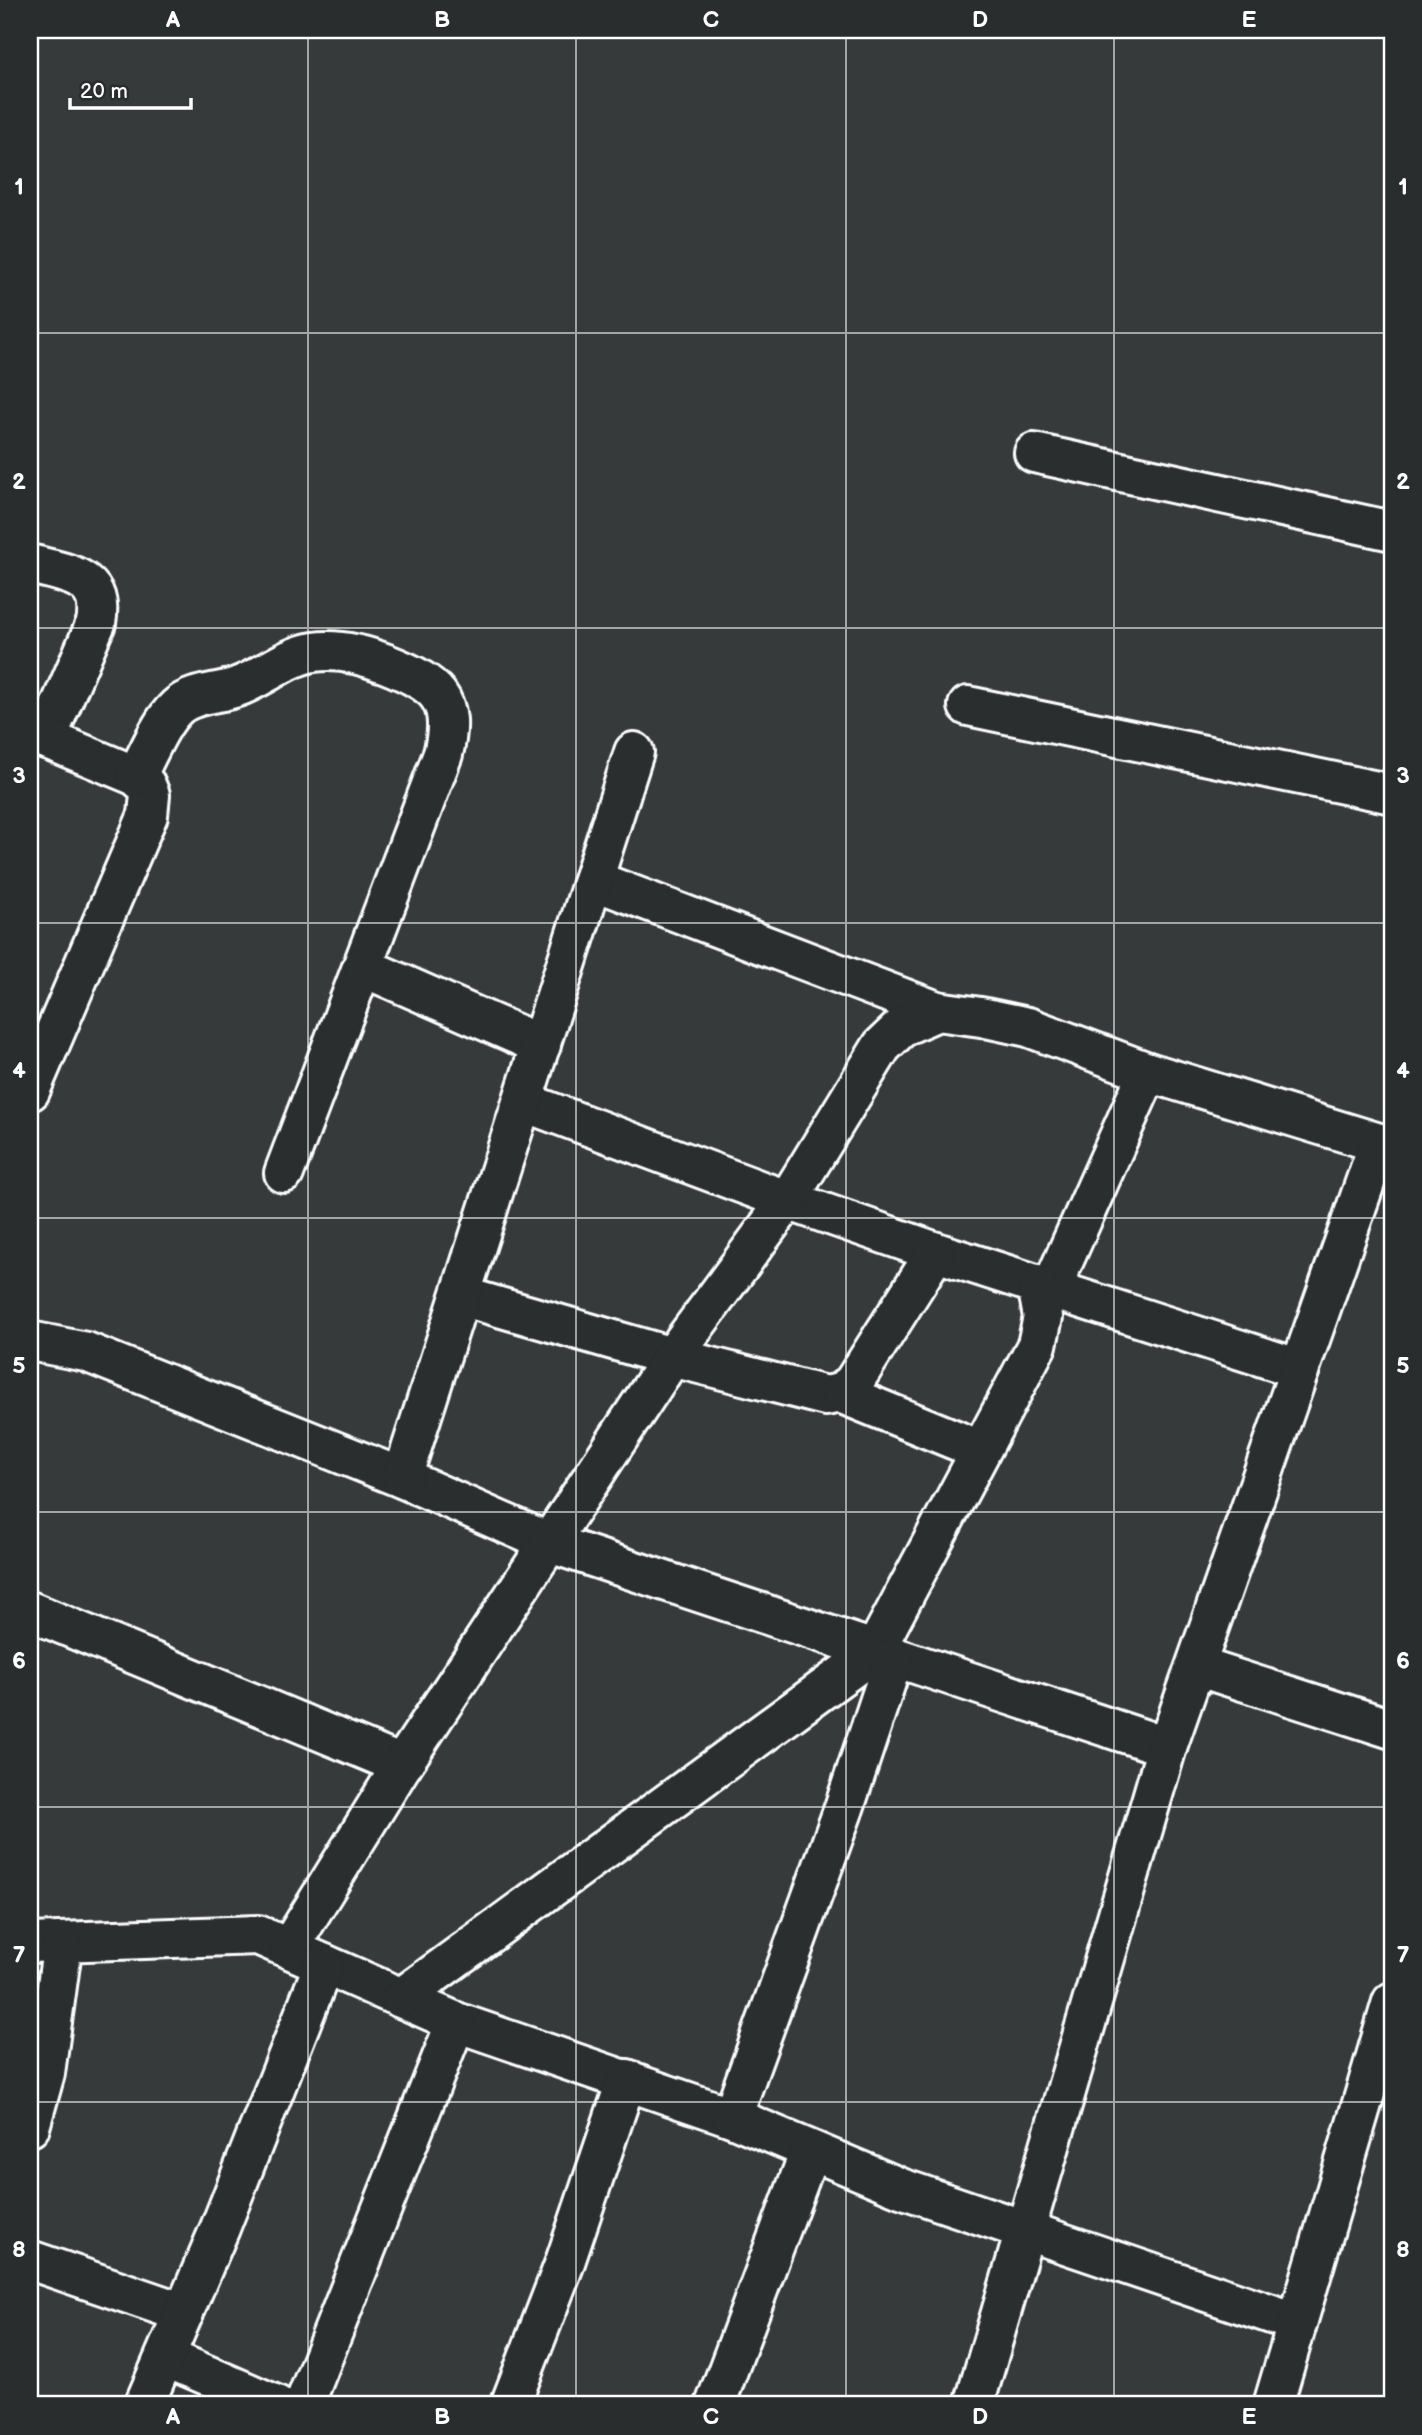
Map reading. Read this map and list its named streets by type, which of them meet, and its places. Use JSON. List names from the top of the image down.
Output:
{
  "scale_bar": "20 m",
  "grid": {
    "columns": [
      "A",
      "B",
      "C",
      "D",
      "E"
    ],
    "rows": [
      "1",
      "2",
      "3",
      "4",
      "5",
      "6",
      "7",
      "8"
    ]
  }
}
